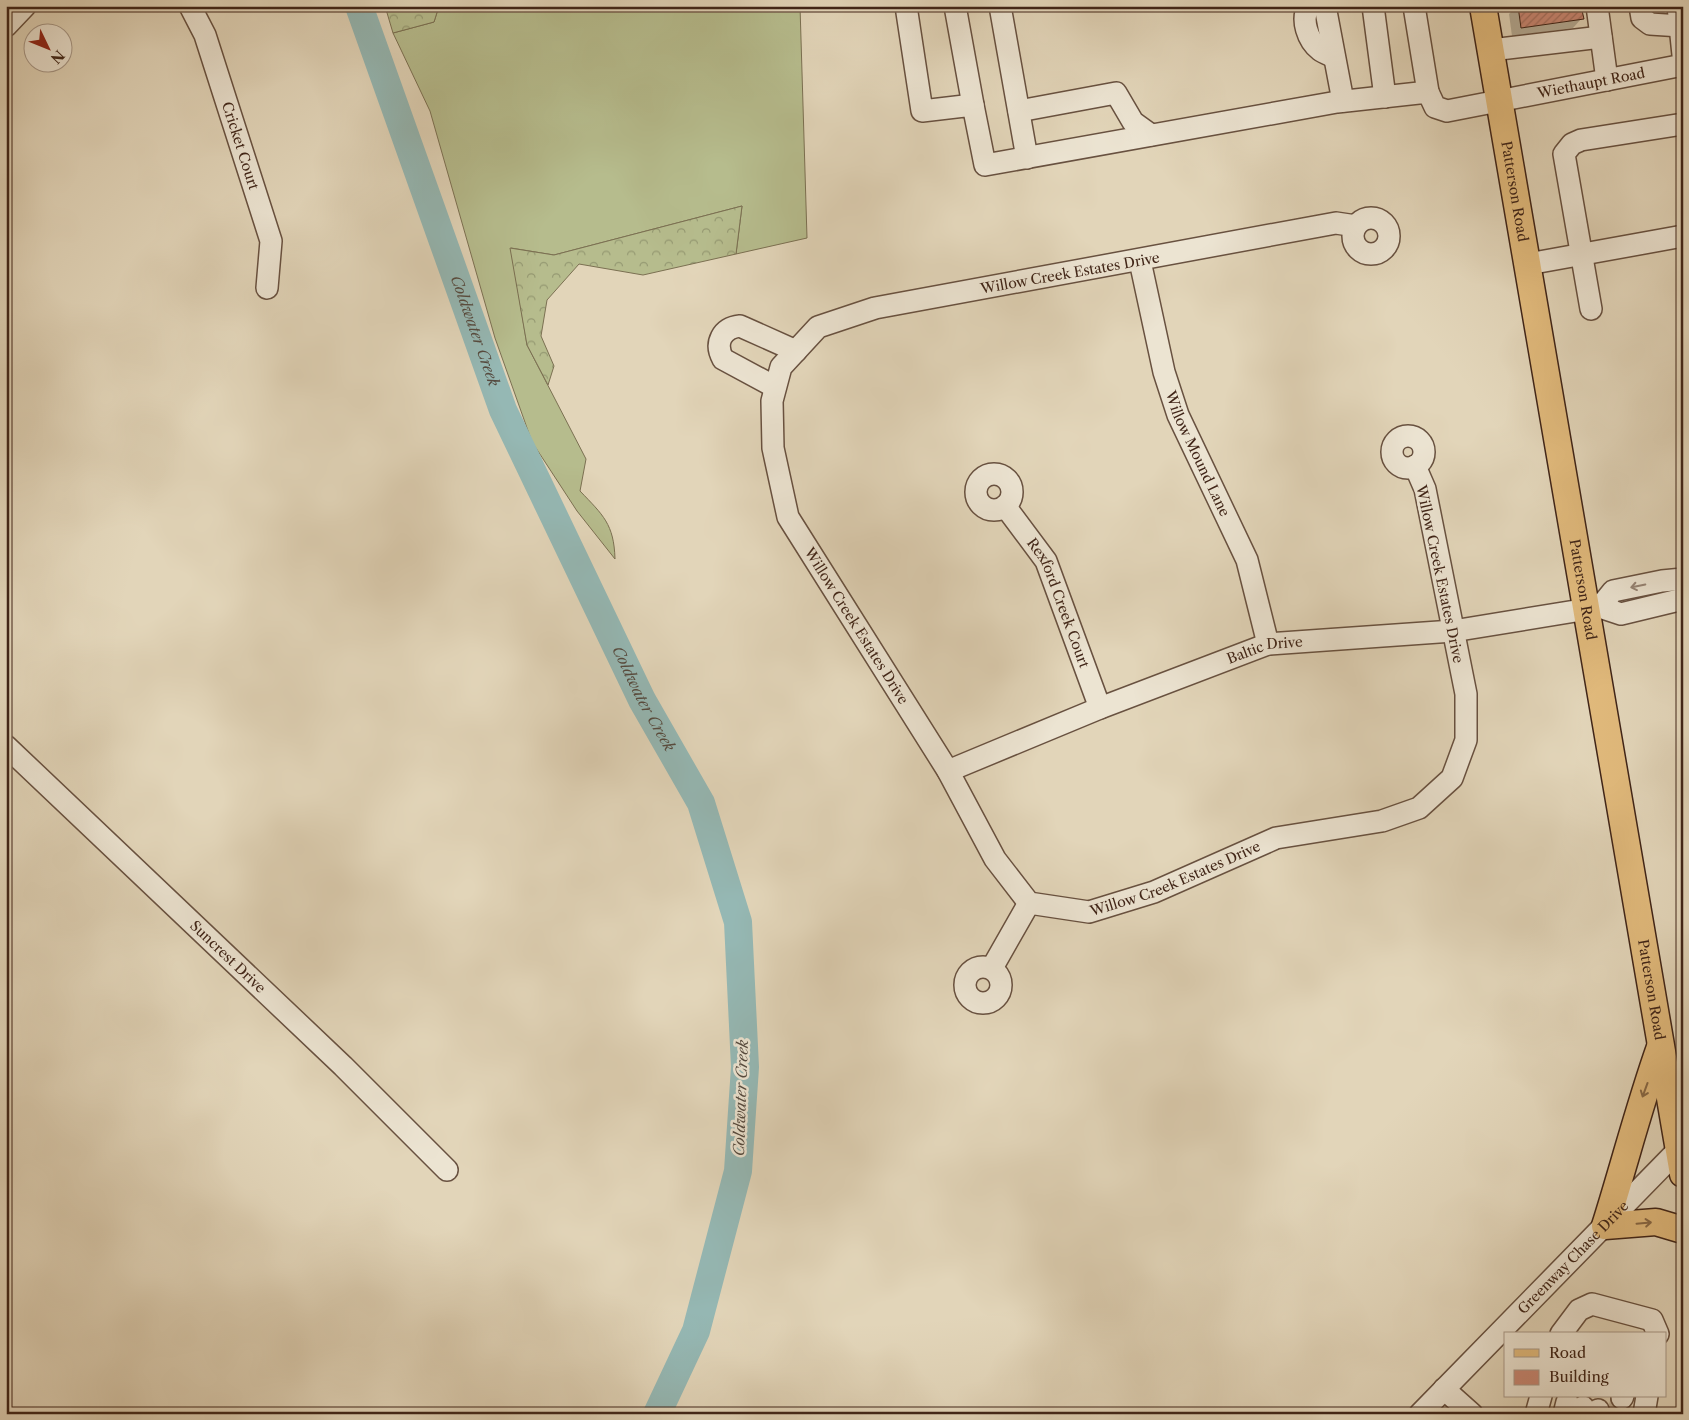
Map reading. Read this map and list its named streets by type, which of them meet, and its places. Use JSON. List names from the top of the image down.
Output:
{
  "streets": {
    "main road": ["Patterson Road"],
    "street": [
      "Wiethaupt Road",
      "Cricket Court",
      "Willow Creek Estates Drive",
      "Willow Mound Lane",
      "Rexford Creek Court",
      "Baltic Drive",
      "Suncrest Drive",
      "Greenway Chase Drive"
    ]
  },
  "crossings": [
    ["Wiethaupt Road", "Patterson Road"],
    ["Patterson Road", "Baltic Drive"],
    ["Patterson Road", "Greenway Chase Drive"],
    ["Willow Creek Estates Drive", "Willow Mound Lane"],
    ["Willow Creek Estates Drive", "Baltic Drive"],
    ["Willow Mound Lane", "Baltic Drive"],
    ["Rexford Creek Court", "Baltic Drive"]
  ],
  "water": ["Coldwater Creek"],
  "legend": ["Road", "Building"],
  "north": "bottom right"
}
